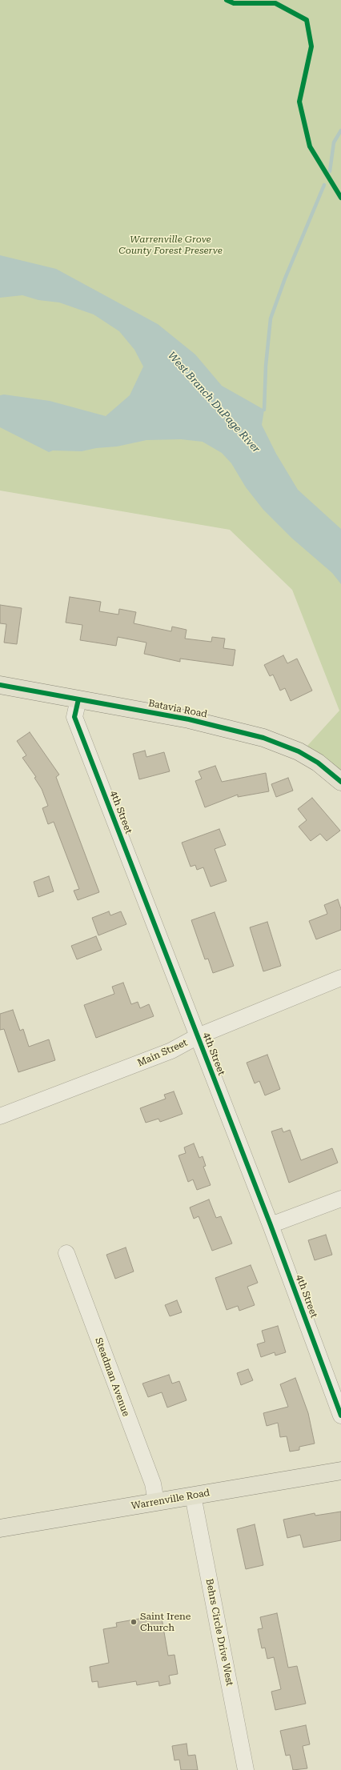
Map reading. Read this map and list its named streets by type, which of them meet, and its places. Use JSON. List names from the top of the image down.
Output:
{
  "streets": {
    "main road": ["Batavia Road", "Warrenville Road"],
    "street": [
      "4th Street",
      "Main Street",
      "Steadman Avenue",
      "Behrs Circle Drive West"
    ]
  },
  "crossings": [
    ["Batavia Road", "4th Street"],
    ["4th Street", "Main Street"],
    ["Steadman Avenue", "Warrenville Road"],
    ["Warrenville Road", "Behrs Circle Drive West"]
  ],
  "water": ["West Branch DuPage River"],
  "parks": ["Warrenville Grove County Forest Preserve"],
  "places": ["Saint Irene Church"]
}
